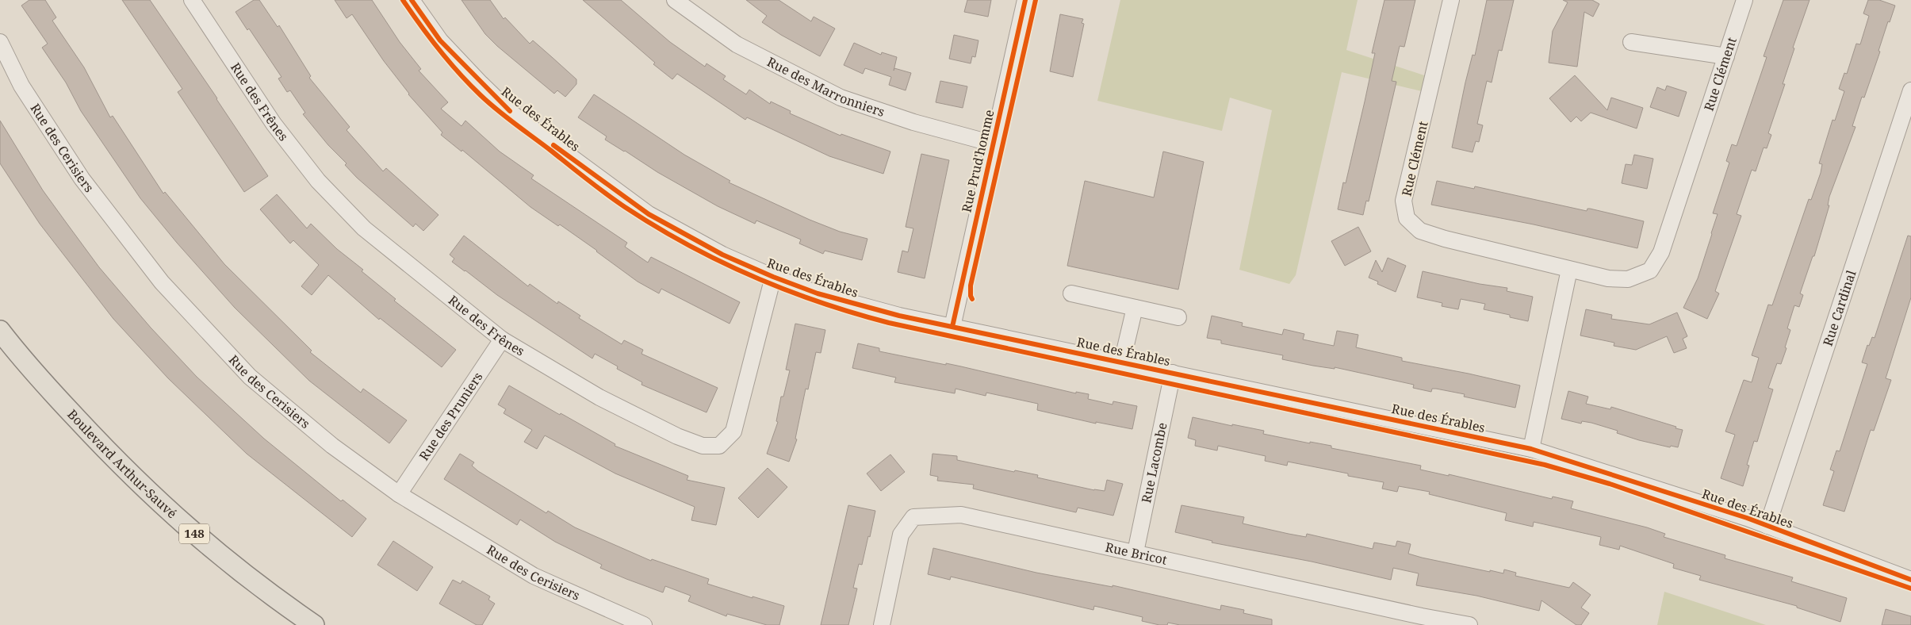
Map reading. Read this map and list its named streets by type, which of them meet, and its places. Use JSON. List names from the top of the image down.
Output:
{
  "streets": {
    "main road": ["Boulevard Arthur-Sauvé", "148"],
    "street": [
      "Rue Clément",
      "Rue des Marronniers",
      "Rue des Frênes",
      "Rue des Érables",
      "Rue des Cerisiers",
      "Rue Prud'homme",
      "Rue Cardinal",
      "Rue des Pruniers",
      "Rue Lacombe",
      "Rue Bricot"
    ]
  },
  "crossings": [
    ["Rue des Marronniers", "Rue Prud'homme"],
    ["Rue des Frênes", "Rue des Érables"],
    ["Rue des Frênes", "Rue des Pruniers"],
    ["Rue des Érables", "Rue Prud'homme"],
    ["Rue des Érables", "Rue Cardinal"],
    ["Rue des Érables", "Rue Lacombe"],
    ["Rue des Cerisiers", "Rue des Pruniers"],
    ["Rue Lacombe", "Rue Bricot"]
  ]
}
